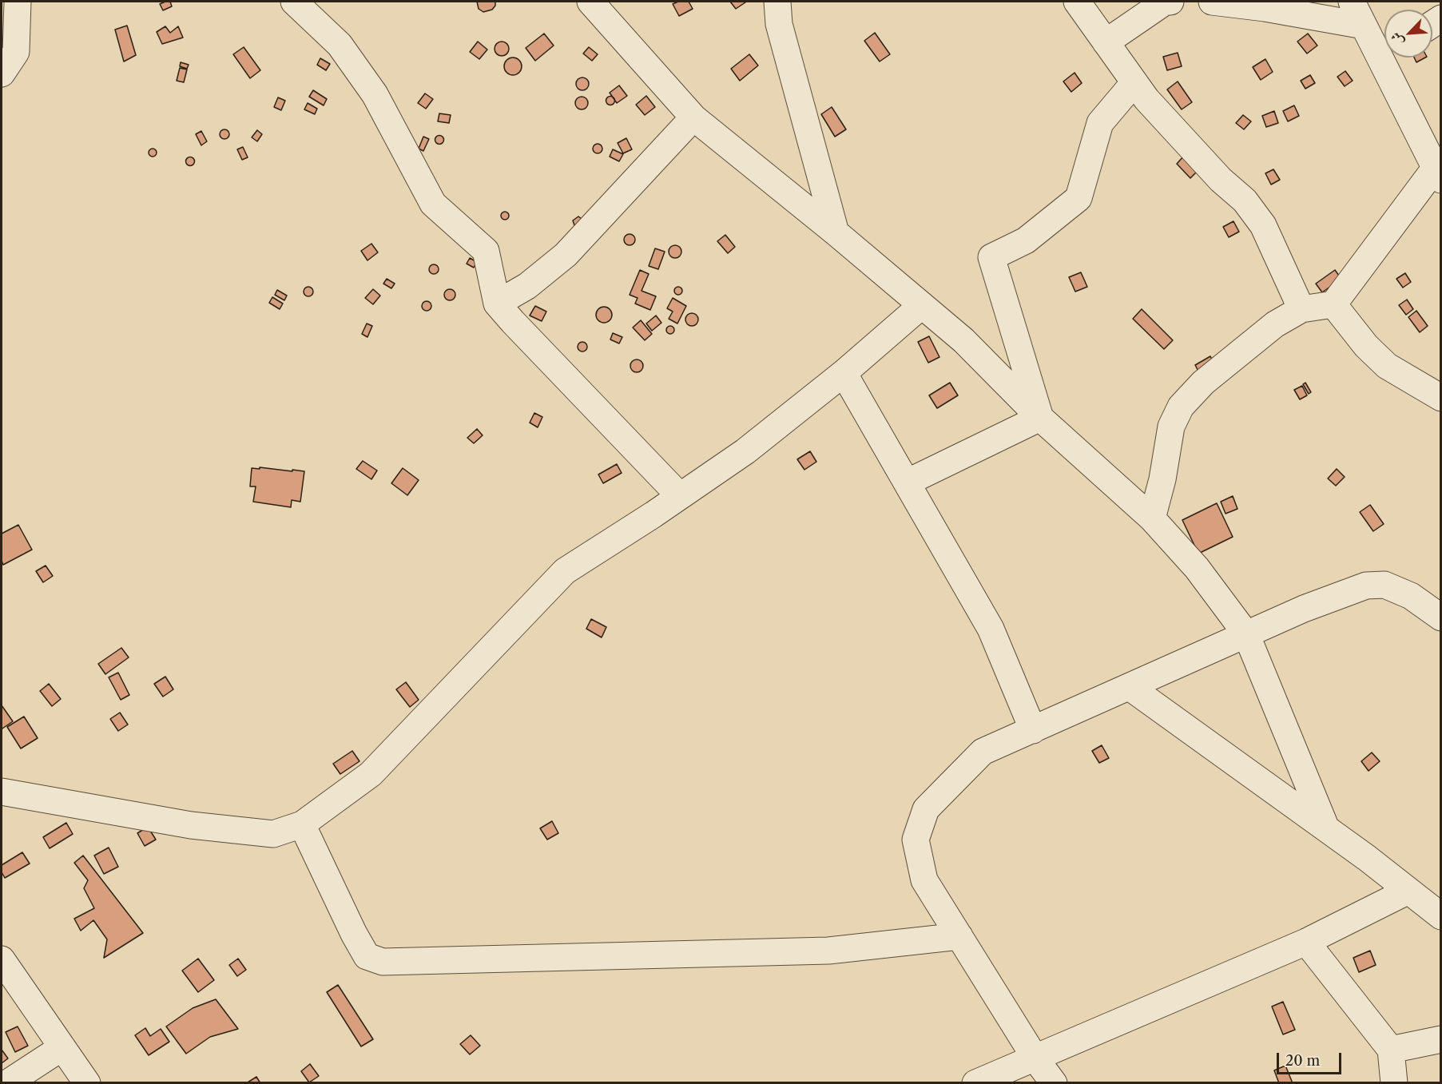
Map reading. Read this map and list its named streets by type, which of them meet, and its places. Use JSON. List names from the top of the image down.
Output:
{
  "scale_bar": "20 m",
  "north": "bottom left"
}
